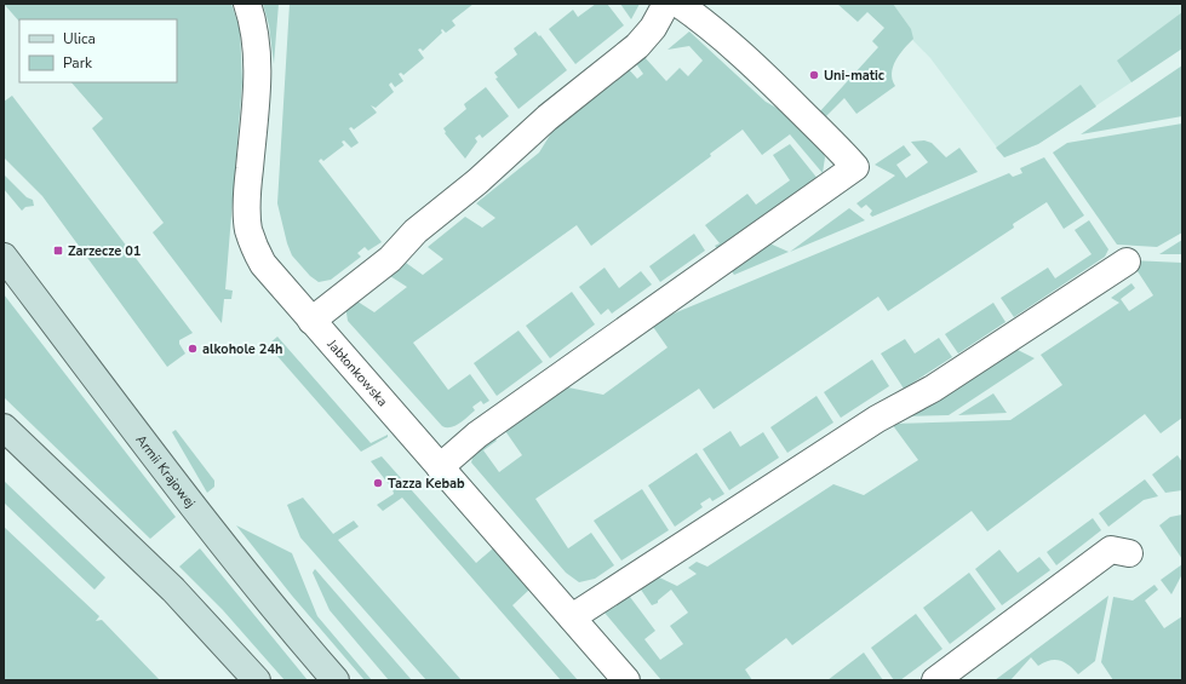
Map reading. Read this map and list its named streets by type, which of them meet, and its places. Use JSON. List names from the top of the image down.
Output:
{
  "streets": {
    "main road": ["Armii Krajowej"],
    "street": ["Jabłonkowska"]
  },
  "places": {
    "other": ["Uni-matic", "alkohole 24h", "Tazza Kebab"],
    "transit": ["Zarzecze 01"]
  },
  "legend": ["Ulica", "Park"]
}
